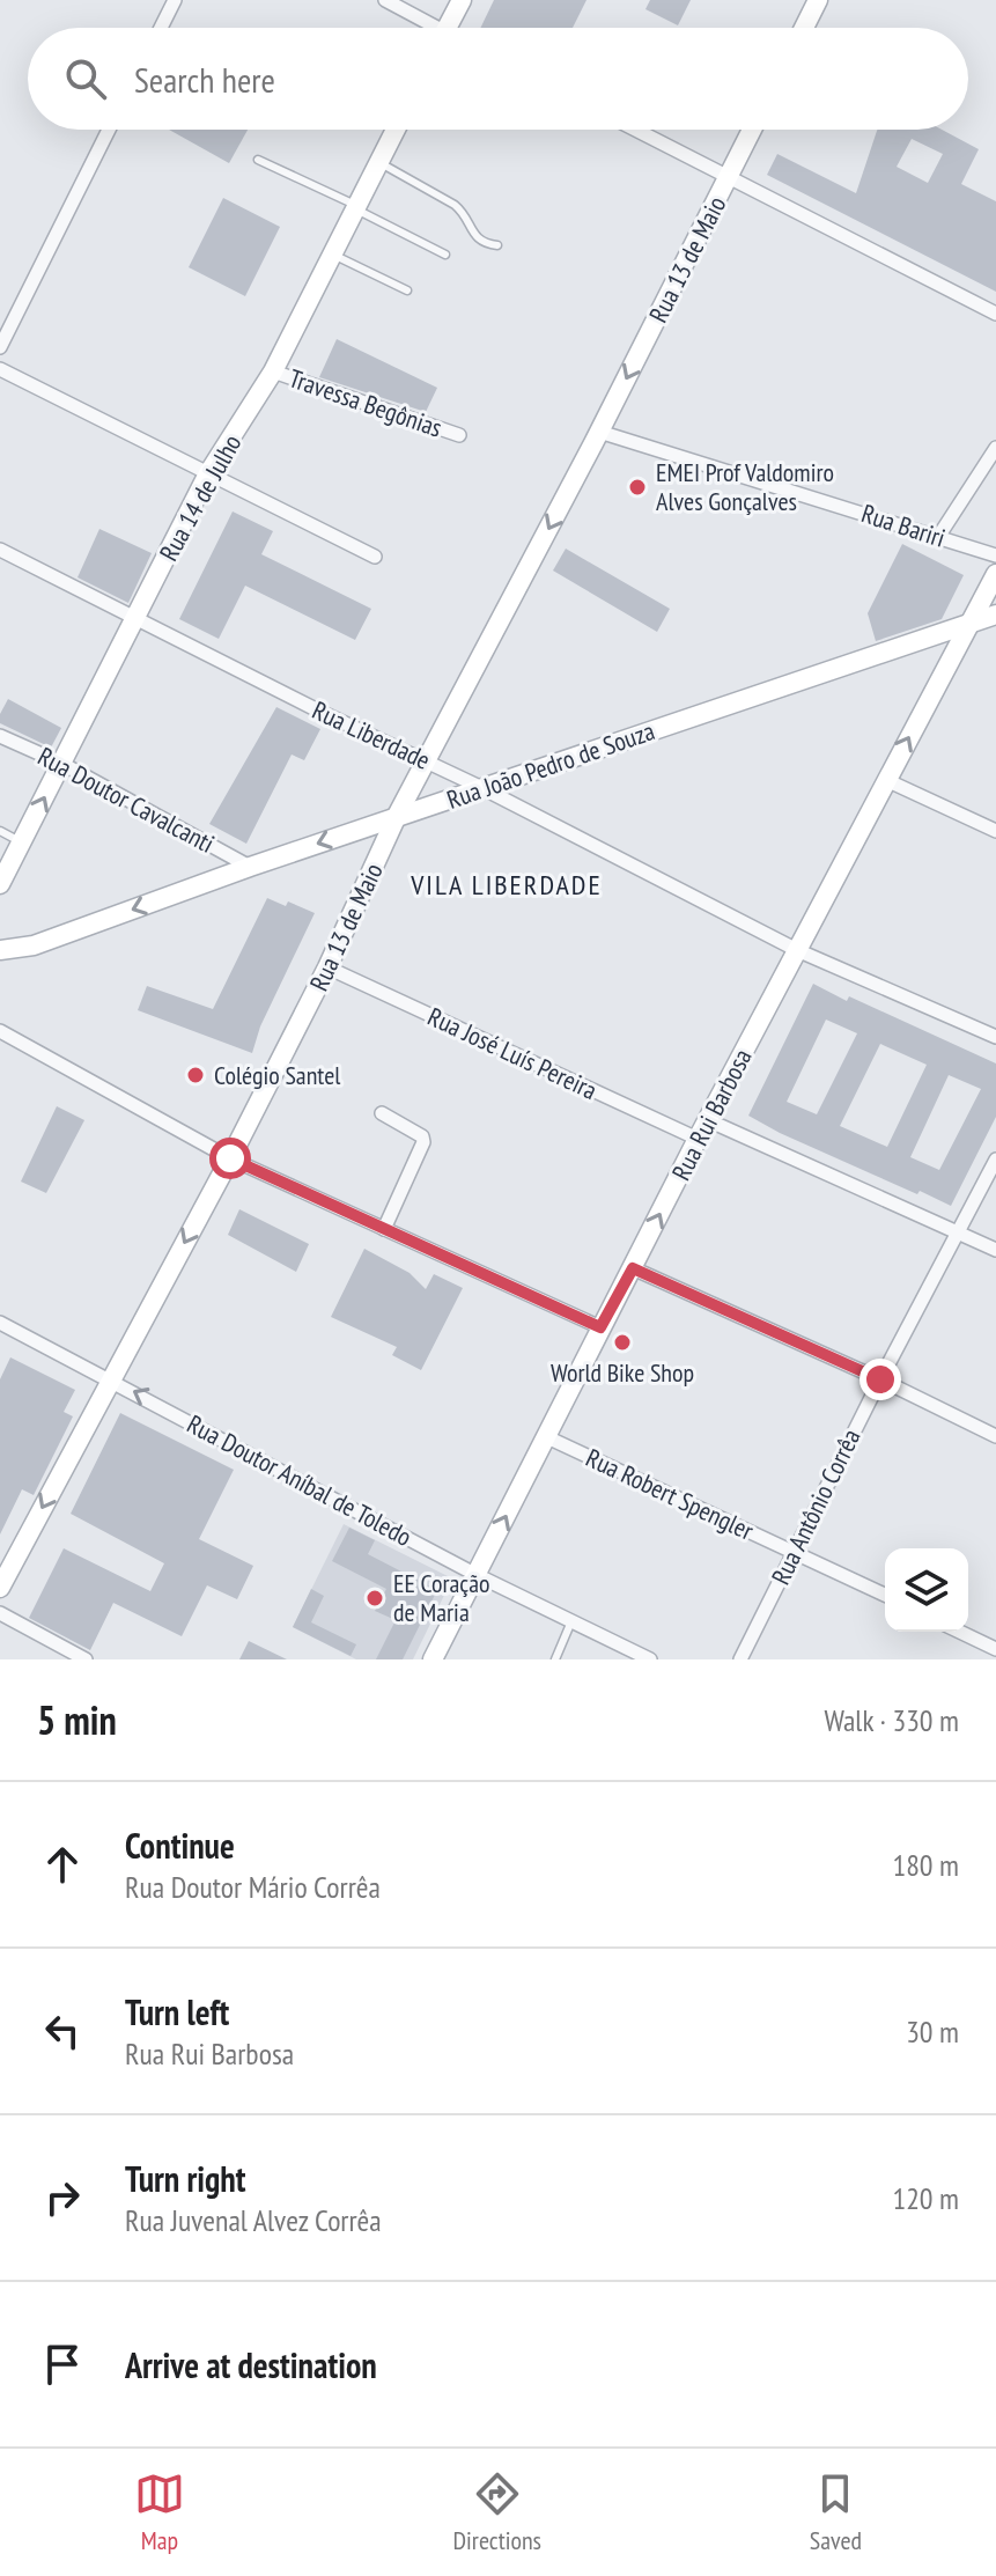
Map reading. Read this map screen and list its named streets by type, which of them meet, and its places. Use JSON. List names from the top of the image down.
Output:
{
  "streets": {
    "street": [
      "Rua 13 de Maio",
      "Travessa Begônias",
      "Rua 14 de Julho",
      "Rua Bariri",
      "Rua Liberdade",
      "Rua João Pedro de Souza",
      "Rua Doutor Cavalcanti",
      "Rua José Luís Pereira",
      "Rua Rui Barbosa",
      "Rua Doutor Aníbal de Toledo",
      "Rua Robert Spengler",
      "Rua Antônio Corrêa"
    ]
  },
  "crossings": [
    ["Rua 13 de Maio", "Rua Bariri"],
    ["Rua 13 de Maio", "Rua Liberdade"],
    ["Rua 13 de Maio", "Rua João Pedro de Souza"],
    ["Rua 13 de Maio", "Rua José Luís Pereira"],
    ["Rua 13 de Maio", "Rua Doutor Aníbal de Toledo"],
    ["Travessa Begônias", "Rua 14 de Julho"],
    ["Rua 14 de Julho", "Rua Liberdade"],
    ["Rua 14 de Julho", "Rua Doutor Cavalcanti"],
    ["Rua Liberdade", "Rua João Pedro de Souza"],
    ["Rua Liberdade", "Rua Rui Barbosa"],
    ["Rua João Pedro de Souza", "Rua Doutor Cavalcanti"],
    ["Rua João Pedro de Souza", "Rua Rui Barbosa"],
    ["Rua José Luís Pereira", "Rua Rui Barbosa"],
    ["Rua Rui Barbosa", "Rua Doutor Aníbal de Toledo"],
    ["Rua Rui Barbosa", "Rua Robert Spengler"],
    ["Rua Robert Spengler", "Rua Antônio Corrêa"]
  ],
  "one_way": [
    "Rua 13 de Maio",
    "Rua João Pedro de Souza",
    "Rua Rui Barbosa",
    "Rua Doutor Aníbal de Toledo"
  ],
  "districts": ["VILA LIBERDADE"],
  "places": [
    "EMEI Prof Valdomiro Alves Gonçalves",
    "Colégio Santel",
    "World Bike Shop",
    "EE Coração de Maria"
  ],
  "page": {
    "search": "Search here",
    "heading": ["5 min", "Walk · 330 m"],
    "list": [
      ["Continue", "Rua Doutor Mário Corrêa", "180 m"],
      ["Turn left", "Rua Rui Barbosa", "30 m"],
      ["Turn right", "Rua Juvenal Alvez Corrêa", "120 m"],
      "Arrive at destination"
    ],
    "nav": ["Map", "Directions", "Saved"]
  }
}
